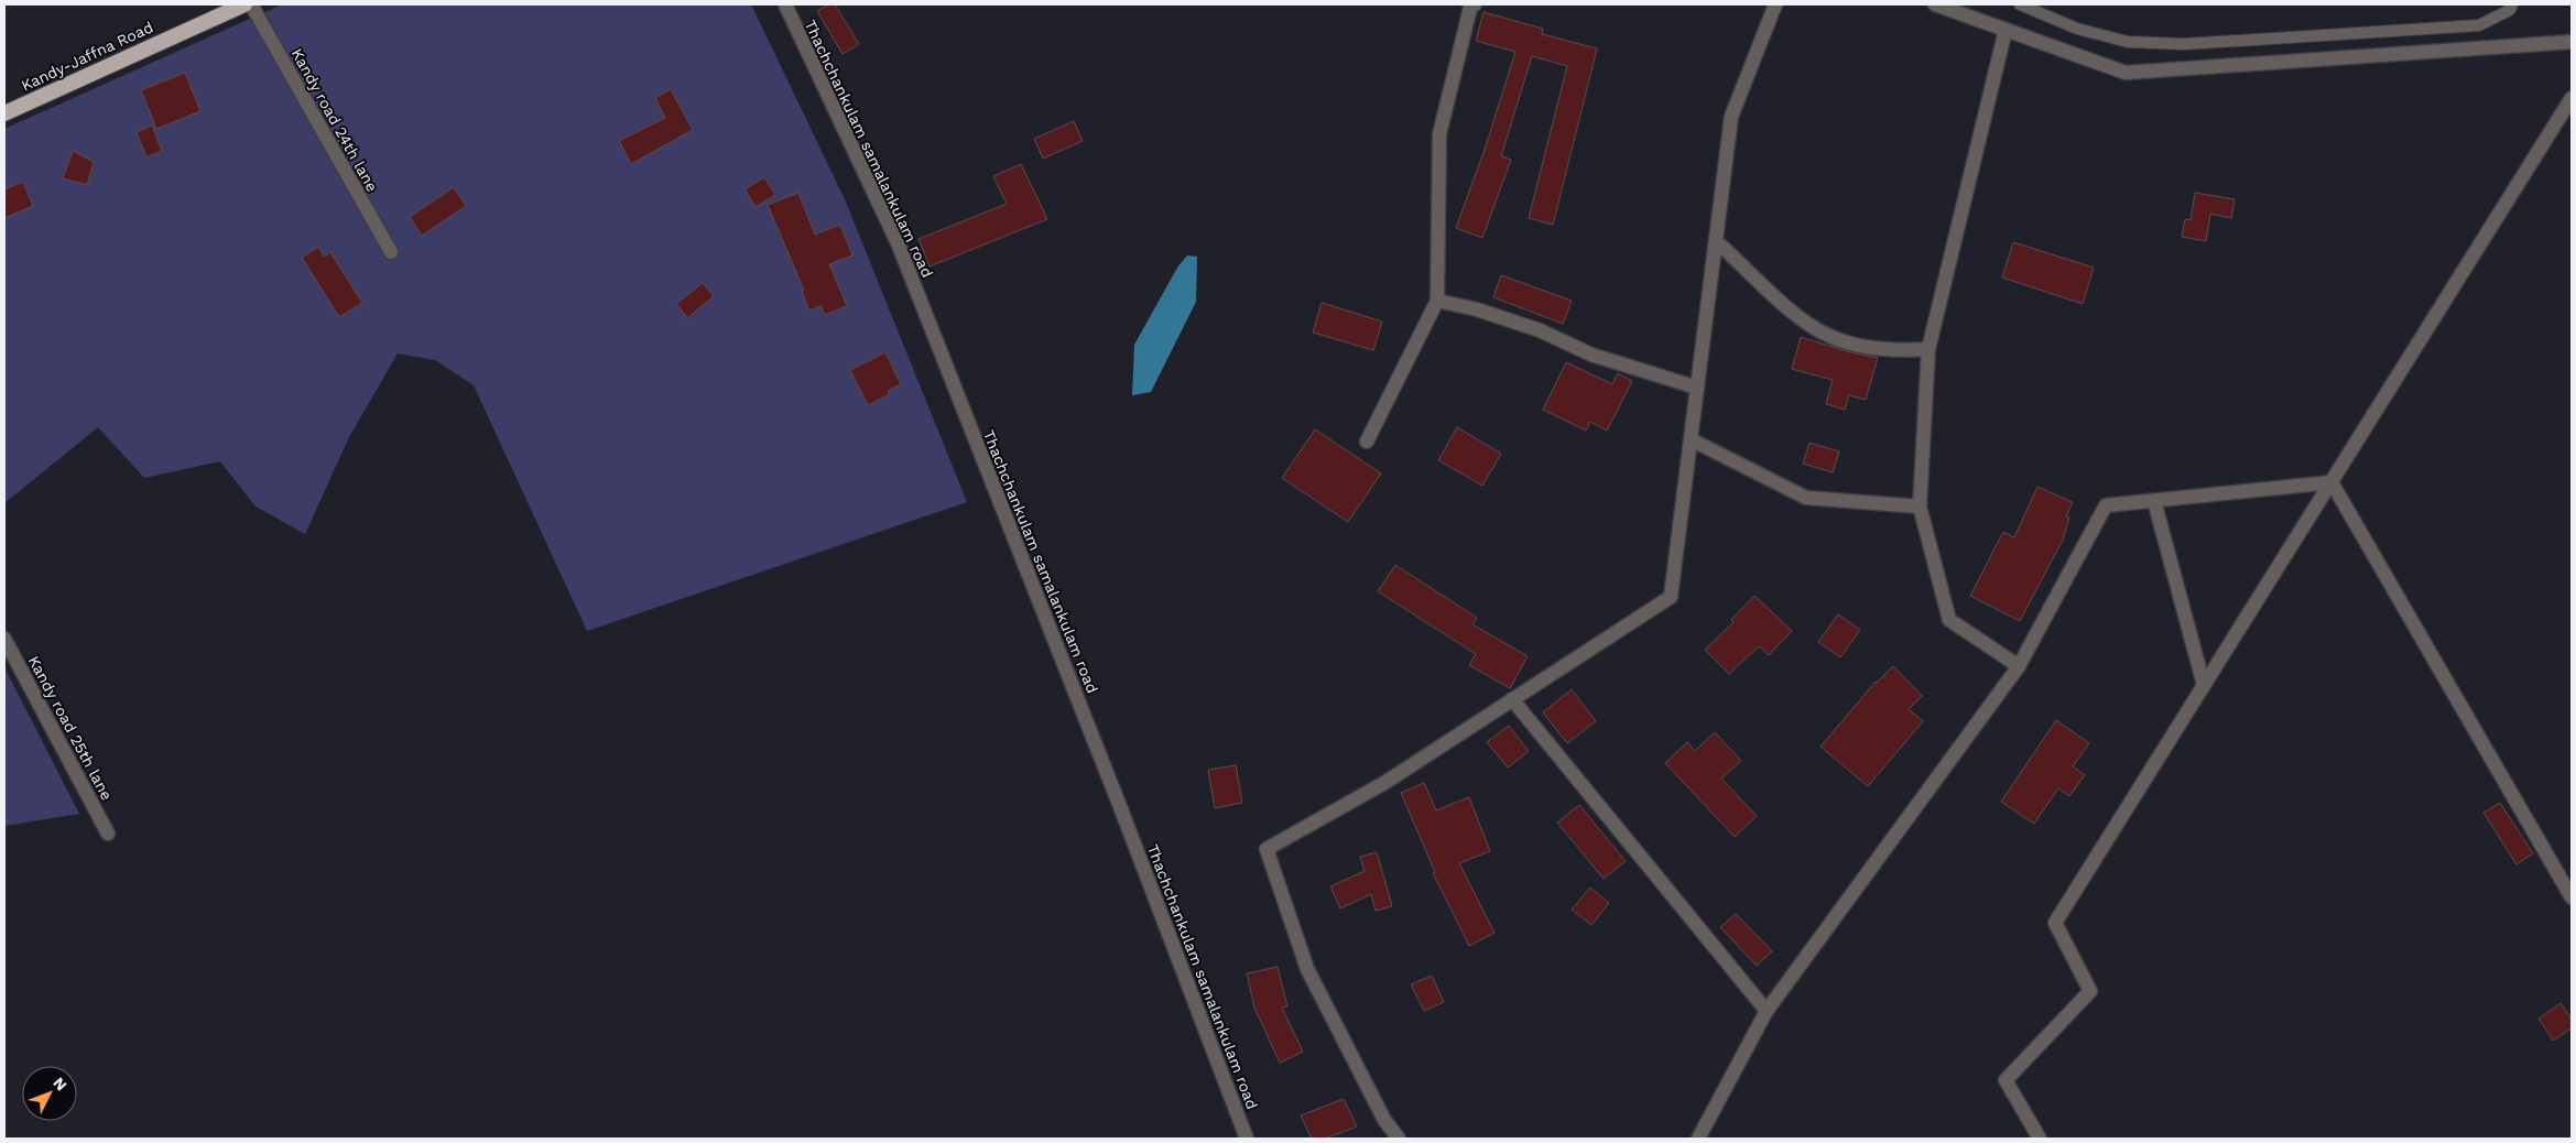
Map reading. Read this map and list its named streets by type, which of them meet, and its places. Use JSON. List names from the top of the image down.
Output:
{
  "streets": {
    "highway": ["Kandy-Jaffna Road"],
    "street": ["Kandy road 24th lane", "Thachchankulam samalankulam road", "Kandy road 25th lane"]
  },
  "north": "top right"
}
